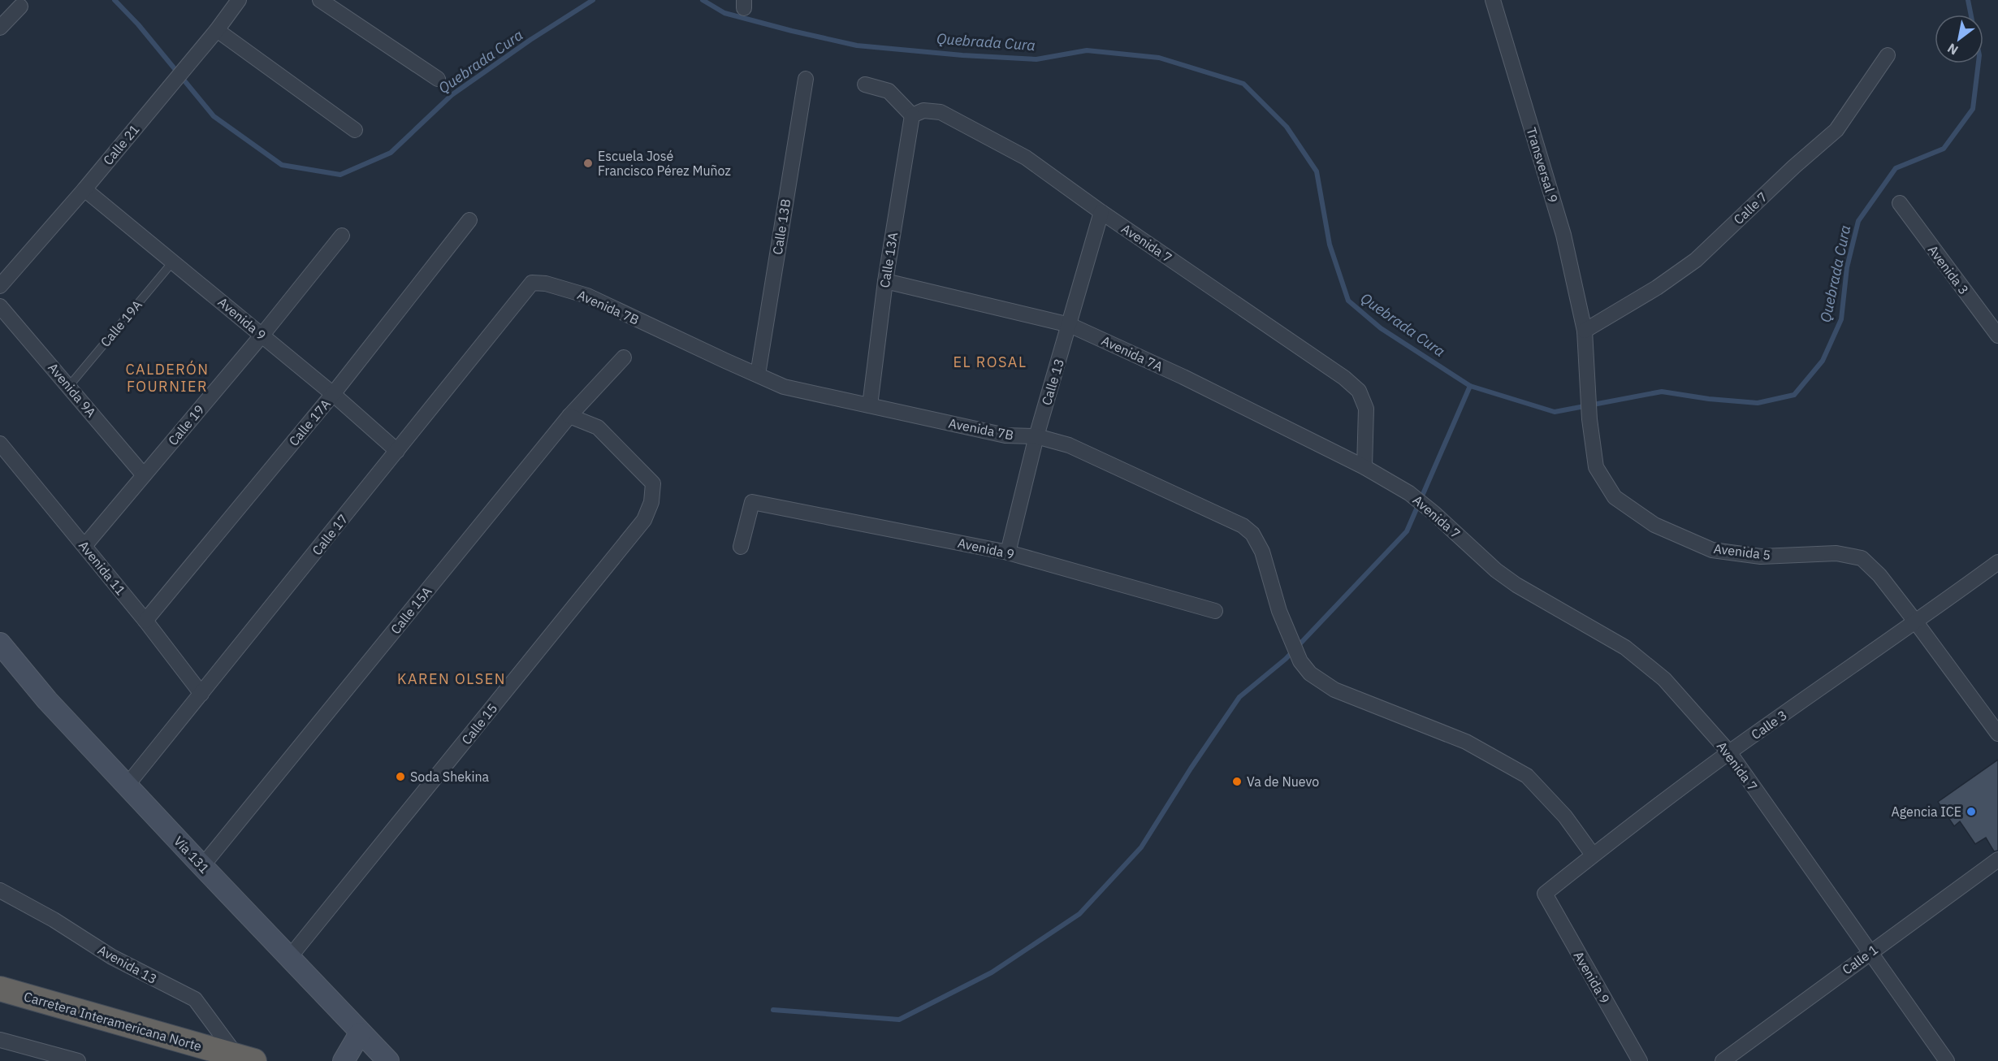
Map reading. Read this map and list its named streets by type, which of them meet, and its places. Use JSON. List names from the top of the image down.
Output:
{
  "streets": {
    "highway": ["Carretera Interamericana Norte"],
    "main road": ["Vía 131"],
    "street": [
      "Calle 21",
      "Transversal 9",
      "Calle 7",
      "Calle 13B",
      "Avenida 7",
      "Calle 13A",
      "Avenida 3",
      "Avenida 7B",
      "Avenida 9",
      "Avenida 7A",
      "Calle 13",
      "Avenida 9A",
      "Calle 17A",
      "Calle 19",
      "Calle 17",
      "Avenida 5",
      "Avenida 11",
      "Calle 15A",
      "Calle 15",
      "Calle 3",
      "Calle 1",
      "Avenida 13"
    ],
    "lane": ["Calle 19A"]
  },
  "crossings": [
    ["Calle 21", "Avenida 9"],
    ["Transversal 9", "Calle 7"],
    ["Transversal 9", "Avenida 5"],
    ["Calle 7", "Avenida 5"],
    ["Calle 13B", "Avenida 7B"],
    ["Avenida 7", "Calle 13A"],
    ["Avenida 7", "Avenida 7A"],
    ["Avenida 7", "Calle 13"],
    ["Avenida 7", "Calle 3"],
    ["Avenida 7", "Calle 1"],
    ["Calle 13A", "Avenida 7B"],
    ["Calle 13A", "Avenida 7A"],
    ["Avenida 7B", "Calle 13"],
    ["Avenida 7B", "Calle 17"],
    ["Avenida 7B", "Calle 3"],
    ["Avenida 9", "Calle 19A"],
    ["Avenida 9", "Calle 13"],
    ["Avenida 9", "Calle 17A"],
    ["Avenida 9", "Calle 19"],
    ["Avenida 9", "Calle 17"],
    ["Avenida 9", "Calle 3"],
    ["Calle 19A", "Avenida 9A"],
    ["Avenida 7A", "Calle 13"],
    ["Avenida 9A", "Calle 19"],
    ["Calle 17A", "Avenida 11"],
    ["Calle 19", "Avenida 11"],
    ["Calle 17", "Avenida 11"],
    ["Calle 17", "Vía 131"],
    ["Avenida 5", "Calle 3"],
    ["Calle 15A", "Calle 15"],
    ["Calle 15A", "Vía 131"],
    ["Calle 15", "Vía 131"],
    ["Avenida 13", "Carretera Interamericana Norte"]
  ],
  "districts": ["EL ROSAL", "CALDERÓN FOURNIER", "KAREN OLSEN"],
  "water": ["Quebrada Cura"],
  "places": [
    "Escuela José Francisco Pérez Muñoz",
    "Soda Shekina",
    "Va de Nuevo",
    "Agencia ICE"
  ],
  "north": "bottom left"
}
